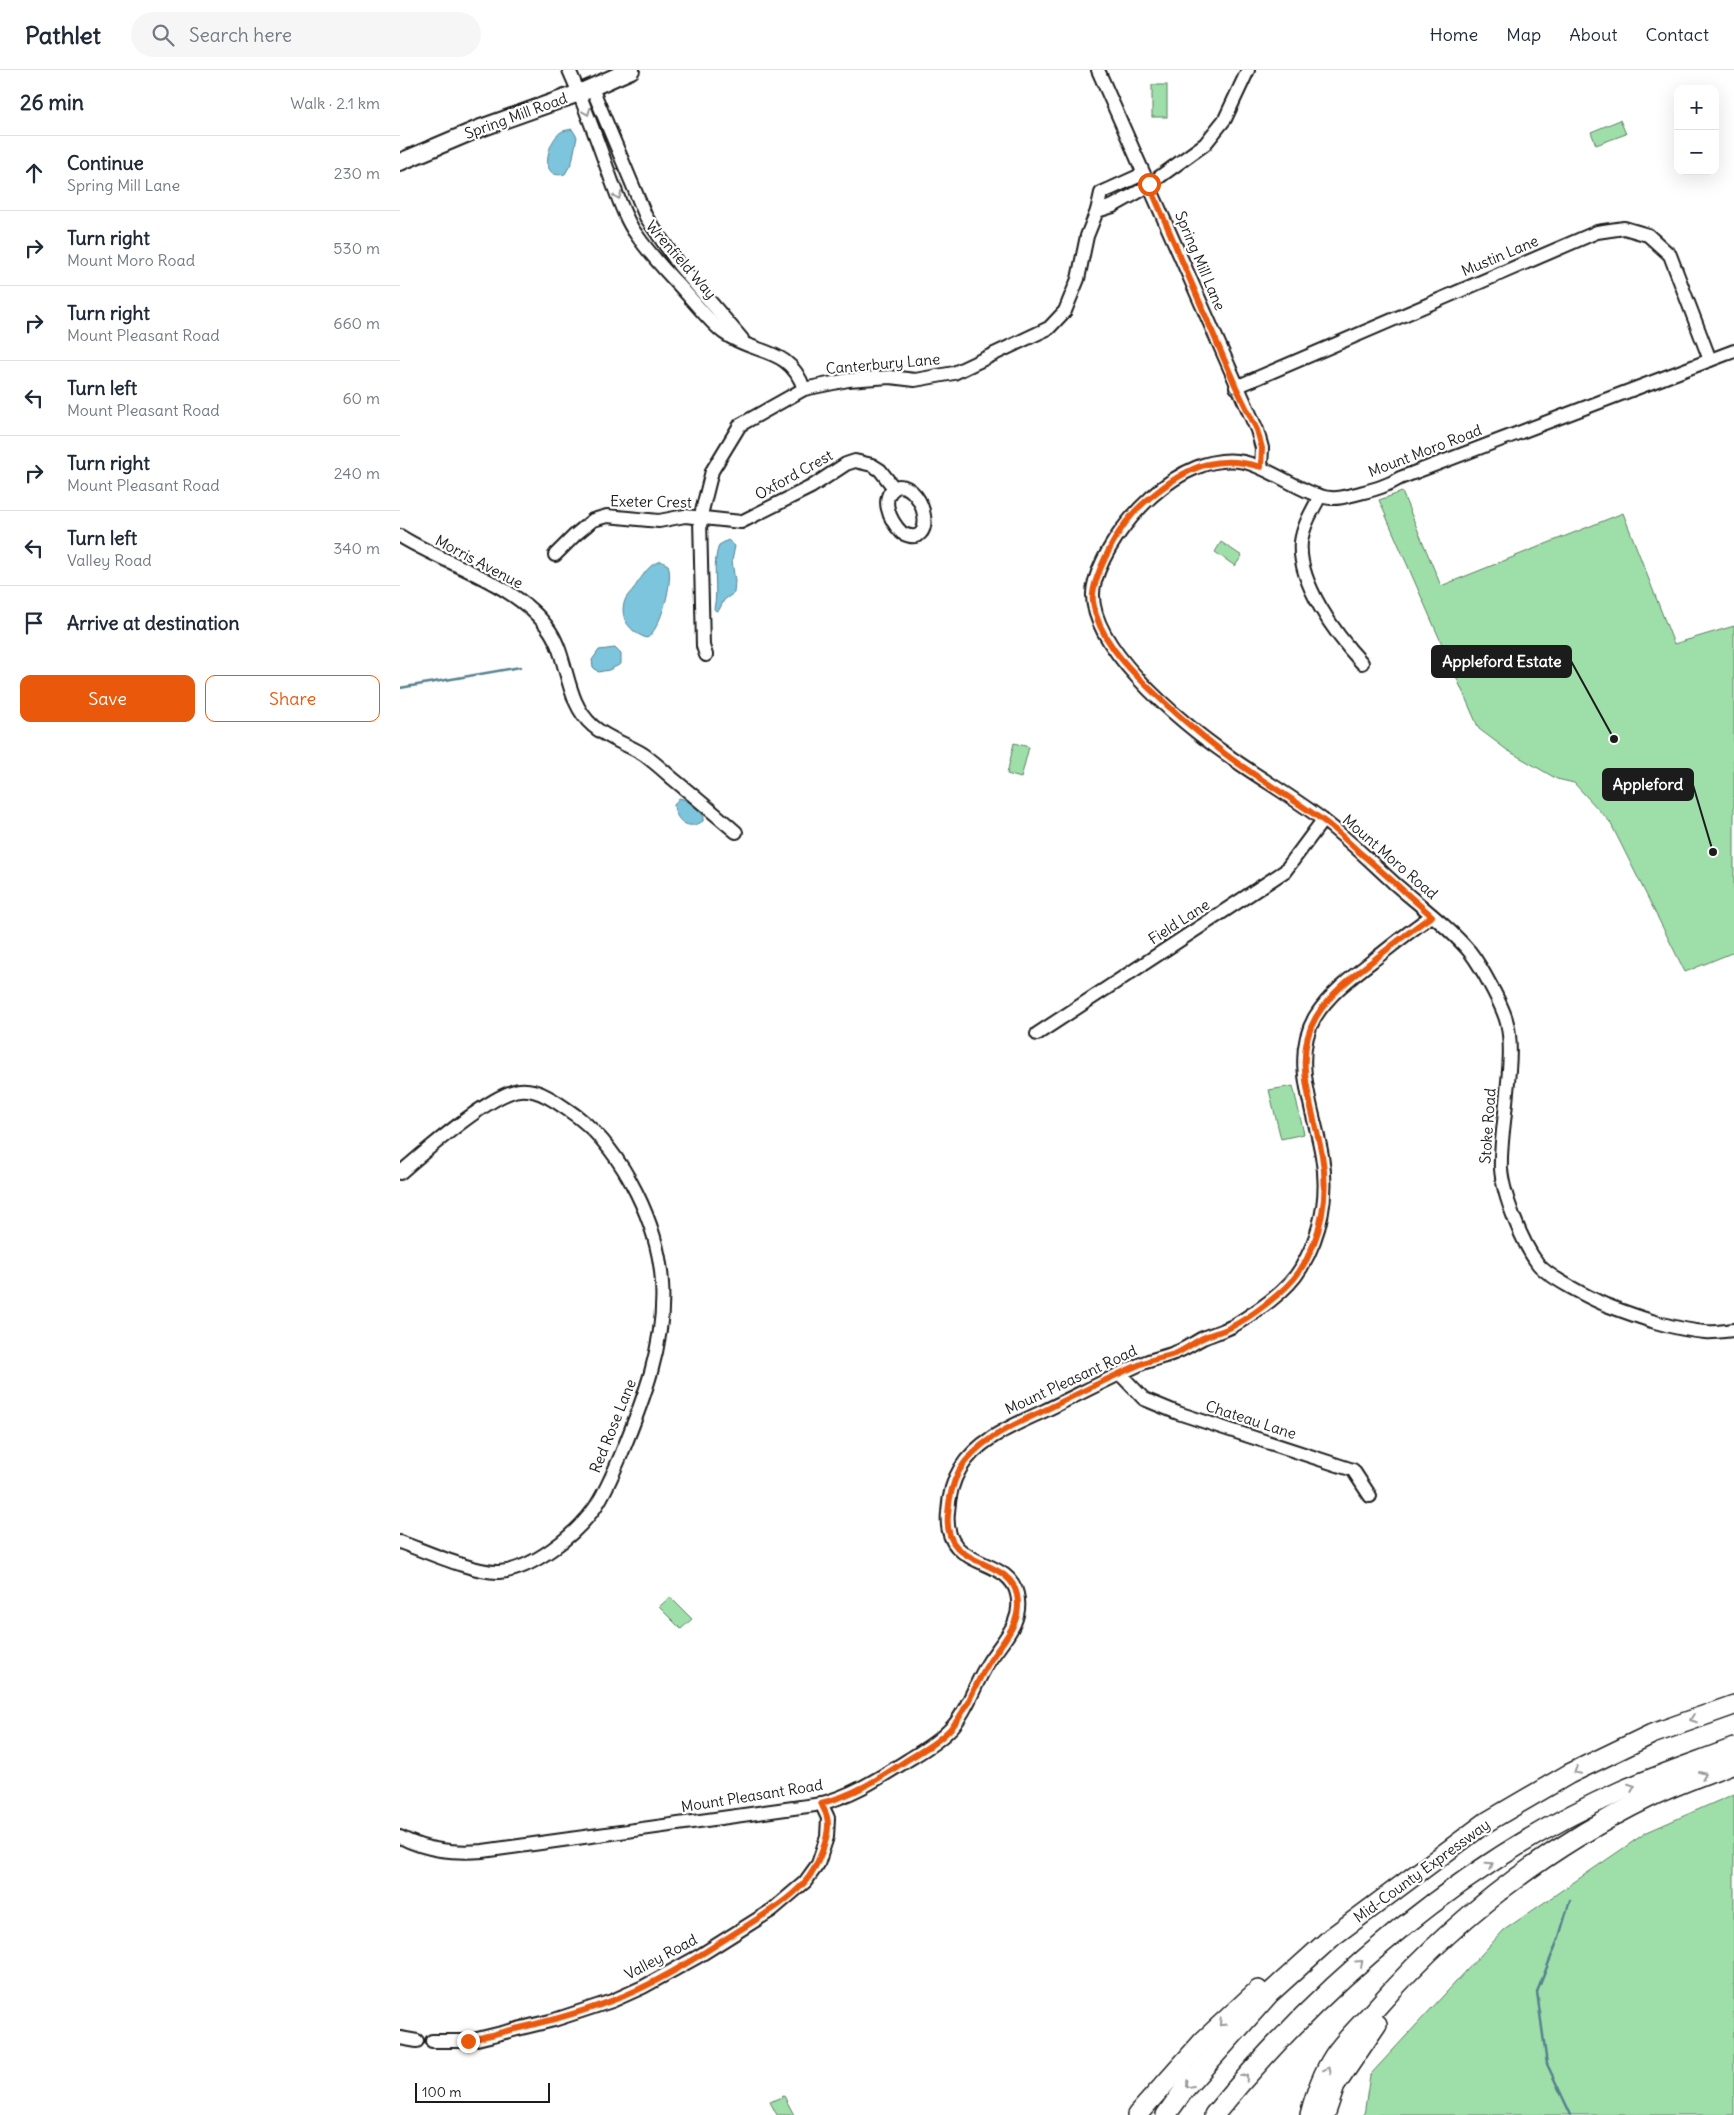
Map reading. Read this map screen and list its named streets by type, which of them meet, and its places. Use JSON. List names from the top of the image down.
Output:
{
  "streets": {
    "highway": ["Mid-County Expressway"],
    "main road": ["Spring Mill Road"],
    "street": [
      "Mustin Lane",
      "Wrenfield Way",
      "Spring Mill Lane",
      "Canterbury Lane",
      "Mount Moro Road",
      "Oxford Crest",
      "Exeter Crest",
      "Morris Avenue",
      "Field Lane",
      "Stoke Road",
      "Mount Pleasant Road",
      "Chateau Lane",
      "Red Rose Lane",
      "Valley Road"
    ]
  },
  "crossings": [
    ["Spring Mill Road", "Wrenfield Way"],
    ["Mustin Lane", "Spring Mill Lane"],
    ["Mustin Lane", "Mount Moro Road"],
    ["Wrenfield Way", "Canterbury Lane"],
    ["Spring Mill Lane", "Canterbury Lane"],
    ["Spring Mill Lane", "Mount Moro Road"],
    ["Canterbury Lane", "Oxford Crest"],
    ["Canterbury Lane", "Exeter Crest"],
    ["Mount Moro Road", "Field Lane"],
    ["Mount Moro Road", "Stoke Road"],
    ["Mount Moro Road", "Mount Pleasant Road"],
    ["Oxford Crest", "Exeter Crest"],
    ["Stoke Road", "Mount Pleasant Road"],
    ["Mount Pleasant Road", "Chateau Lane"],
    ["Mount Pleasant Road", "Valley Road"]
  ],
  "places": ["Appleford Estate", "Appleford"],
  "scale_bar": "100 m",
  "page": {
    "header": "Pathlet",
    "search": "Search here",
    "nav": [
      "Home",
      "Map",
      "About",
      "Contact"
    ],
    "heading": ["26 min", "Walk · 2.1 km"],
    "map_buttons": ["+", "−"],
    "list": [
      ["Continue", "Spring Mill Lane", "230 m"],
      ["Turn right", "Mount Moro Road", "530 m"],
      ["Turn right", "Mount Pleasant Road", "660 m"],
      ["Turn left", "Mount Pleasant Road", "60 m"],
      ["Turn right", "Mount Pleasant Road", "240 m"],
      ["Turn left", "Valley Road", "340 m"],
      "Arrive at destination"
    ],
    "buttons": ["Save", "Share"],
    "scale": "100 m"
  }
}
